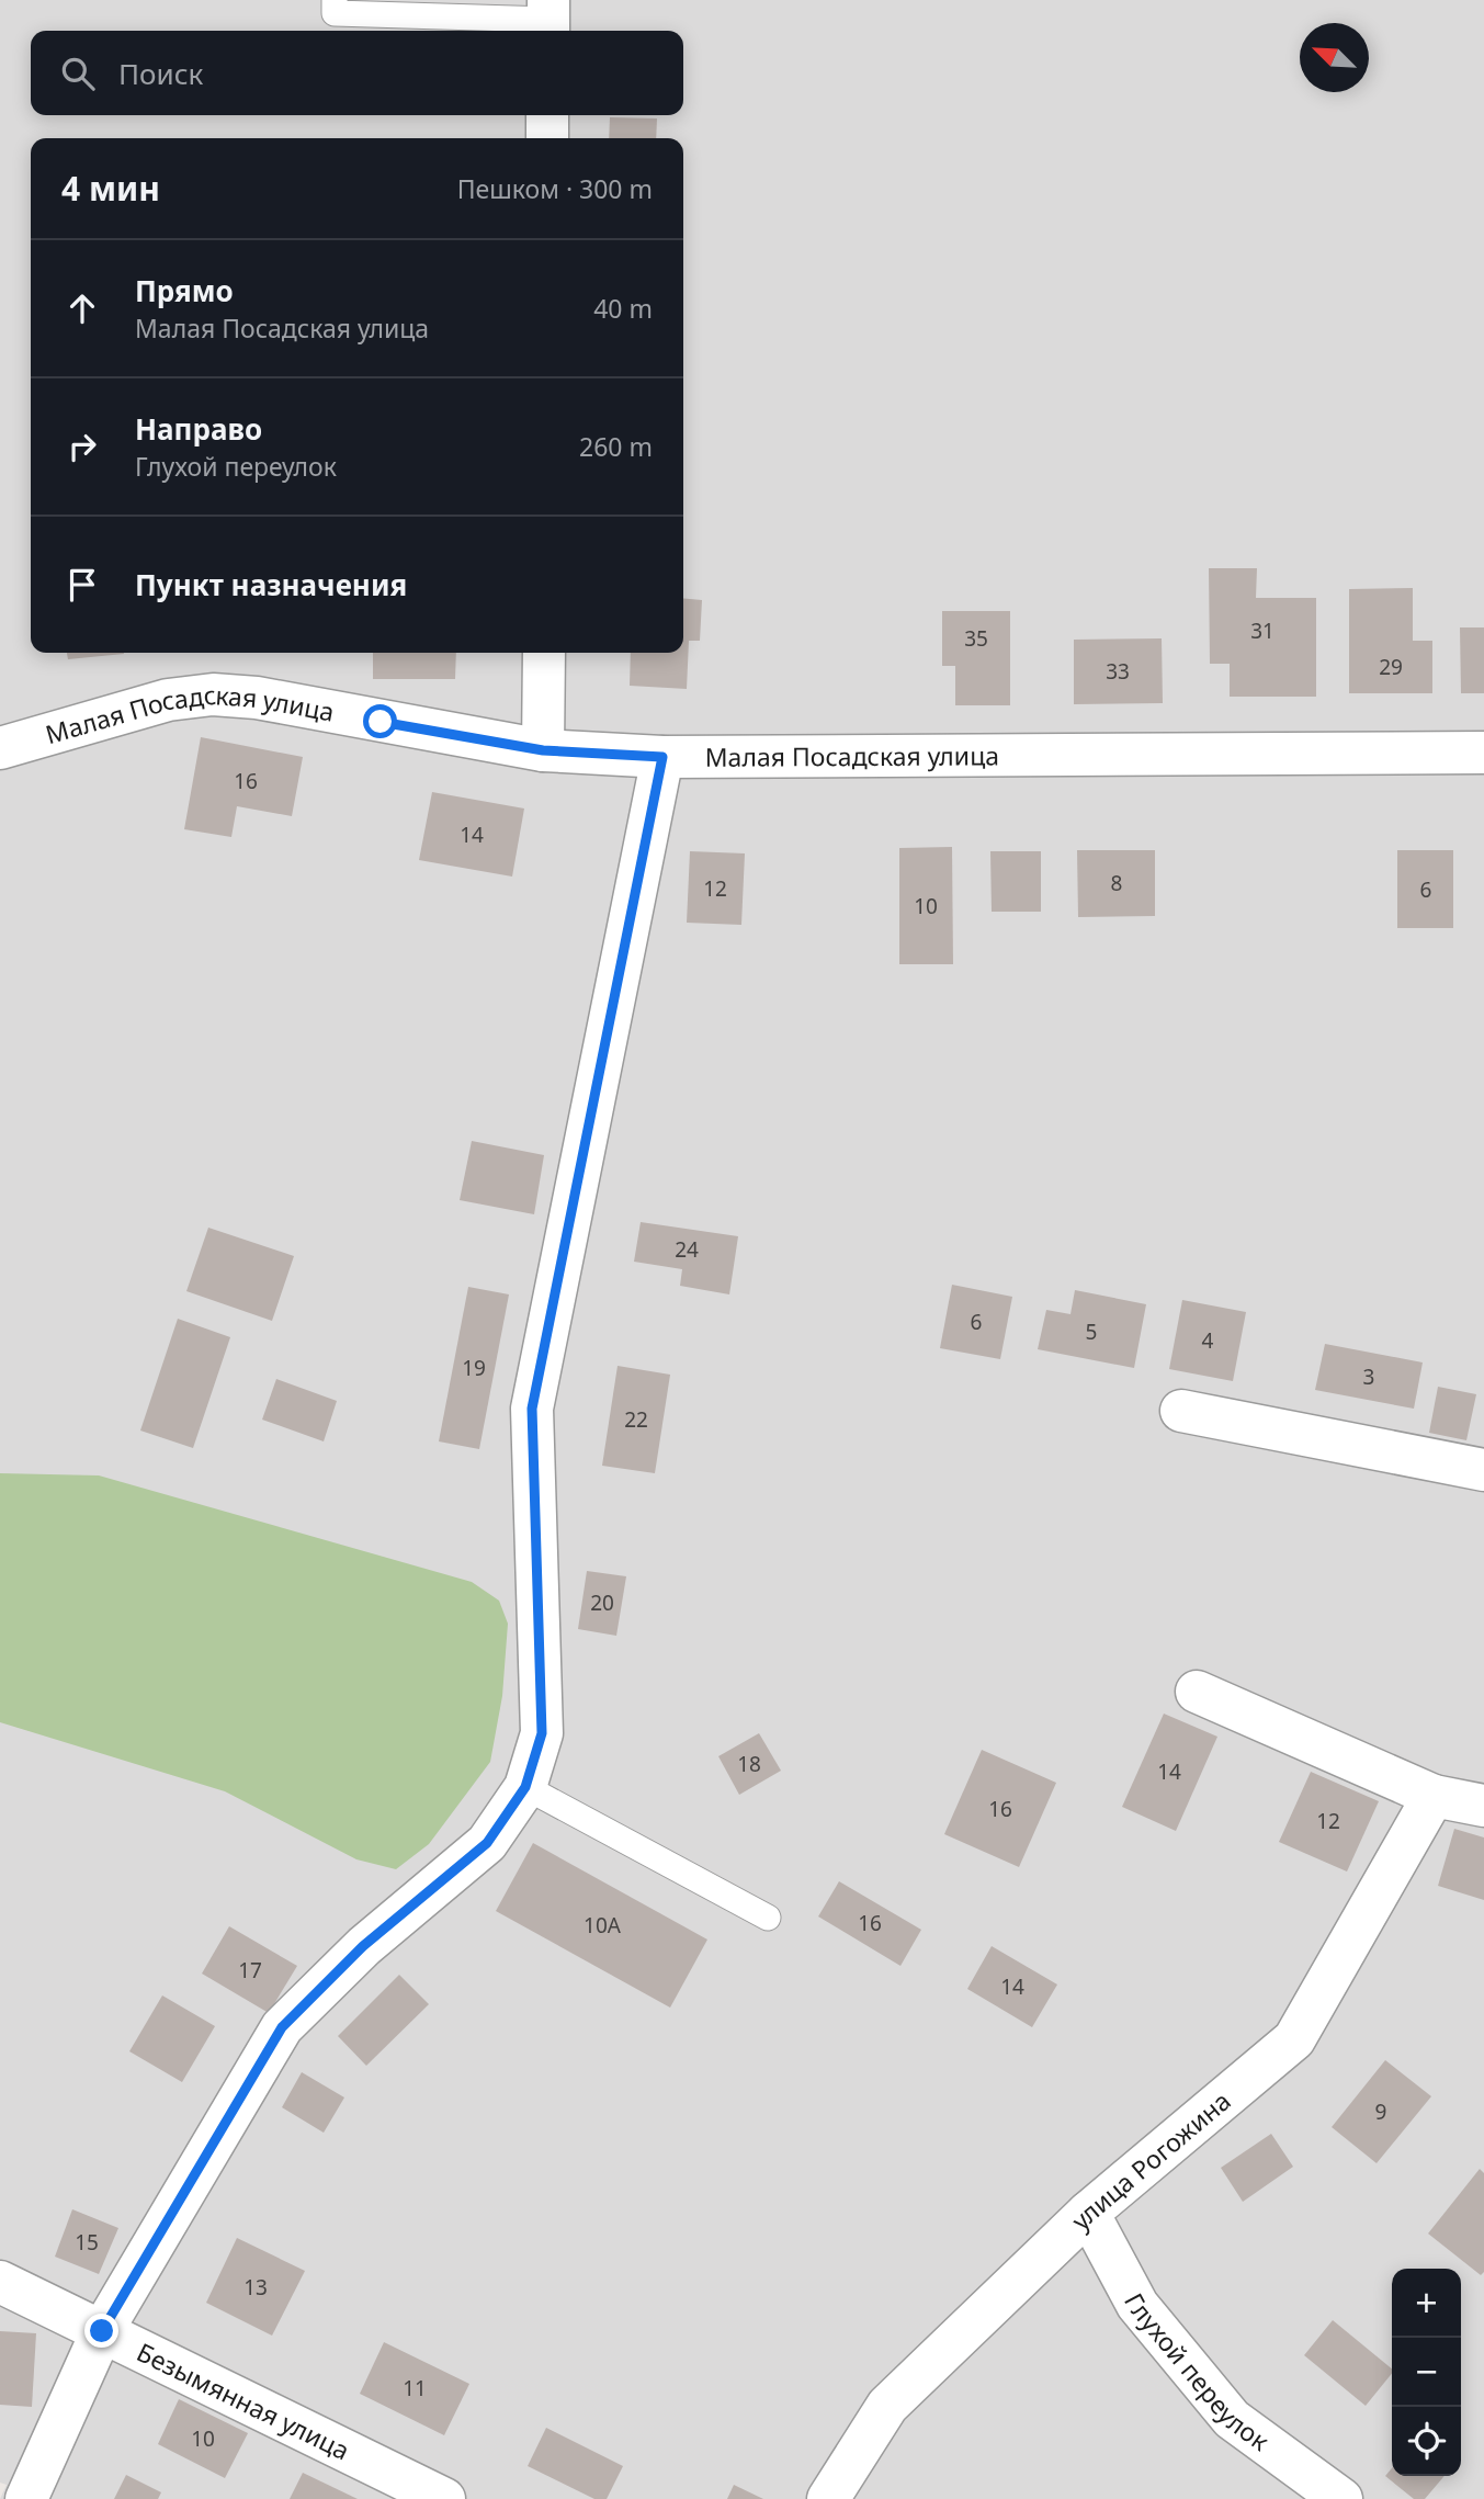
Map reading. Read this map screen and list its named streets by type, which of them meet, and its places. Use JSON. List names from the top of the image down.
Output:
{
  "streets": {
    "street": [
      "Малая Посадская улица",
      "улица Рогожина",
      "Глухой переулок",
      "Безымянная улица"
    ]
  },
  "crossings": [
    ["улица Рогожина", "Глухой переулок"]
  ],
  "house_numbers": [
    "31",
    "35",
    "29",
    "33",
    "16",
    "14",
    "8",
    "12",
    "6",
    "10",
    "24",
    "6",
    "5",
    "4",
    "19",
    "3",
    "22",
    "20",
    "18",
    "14",
    "16",
    "12",
    "16",
    "10А",
    "17",
    "14",
    "9",
    "15",
    "13",
    "11",
    "10"
  ],
  "north": "top left",
  "page": {
    "search": "Поиск",
    "heading": ["4 мин", "Пешком · 300 m"],
    "list": [
      ["Прямо", "Малая Посадская улица", "40 m"],
      ["Направо", "Глухой переулок", "260 m"],
      "Пункт назначения"
    ],
    "map_buttons": ["+", "−"]
  }
}
